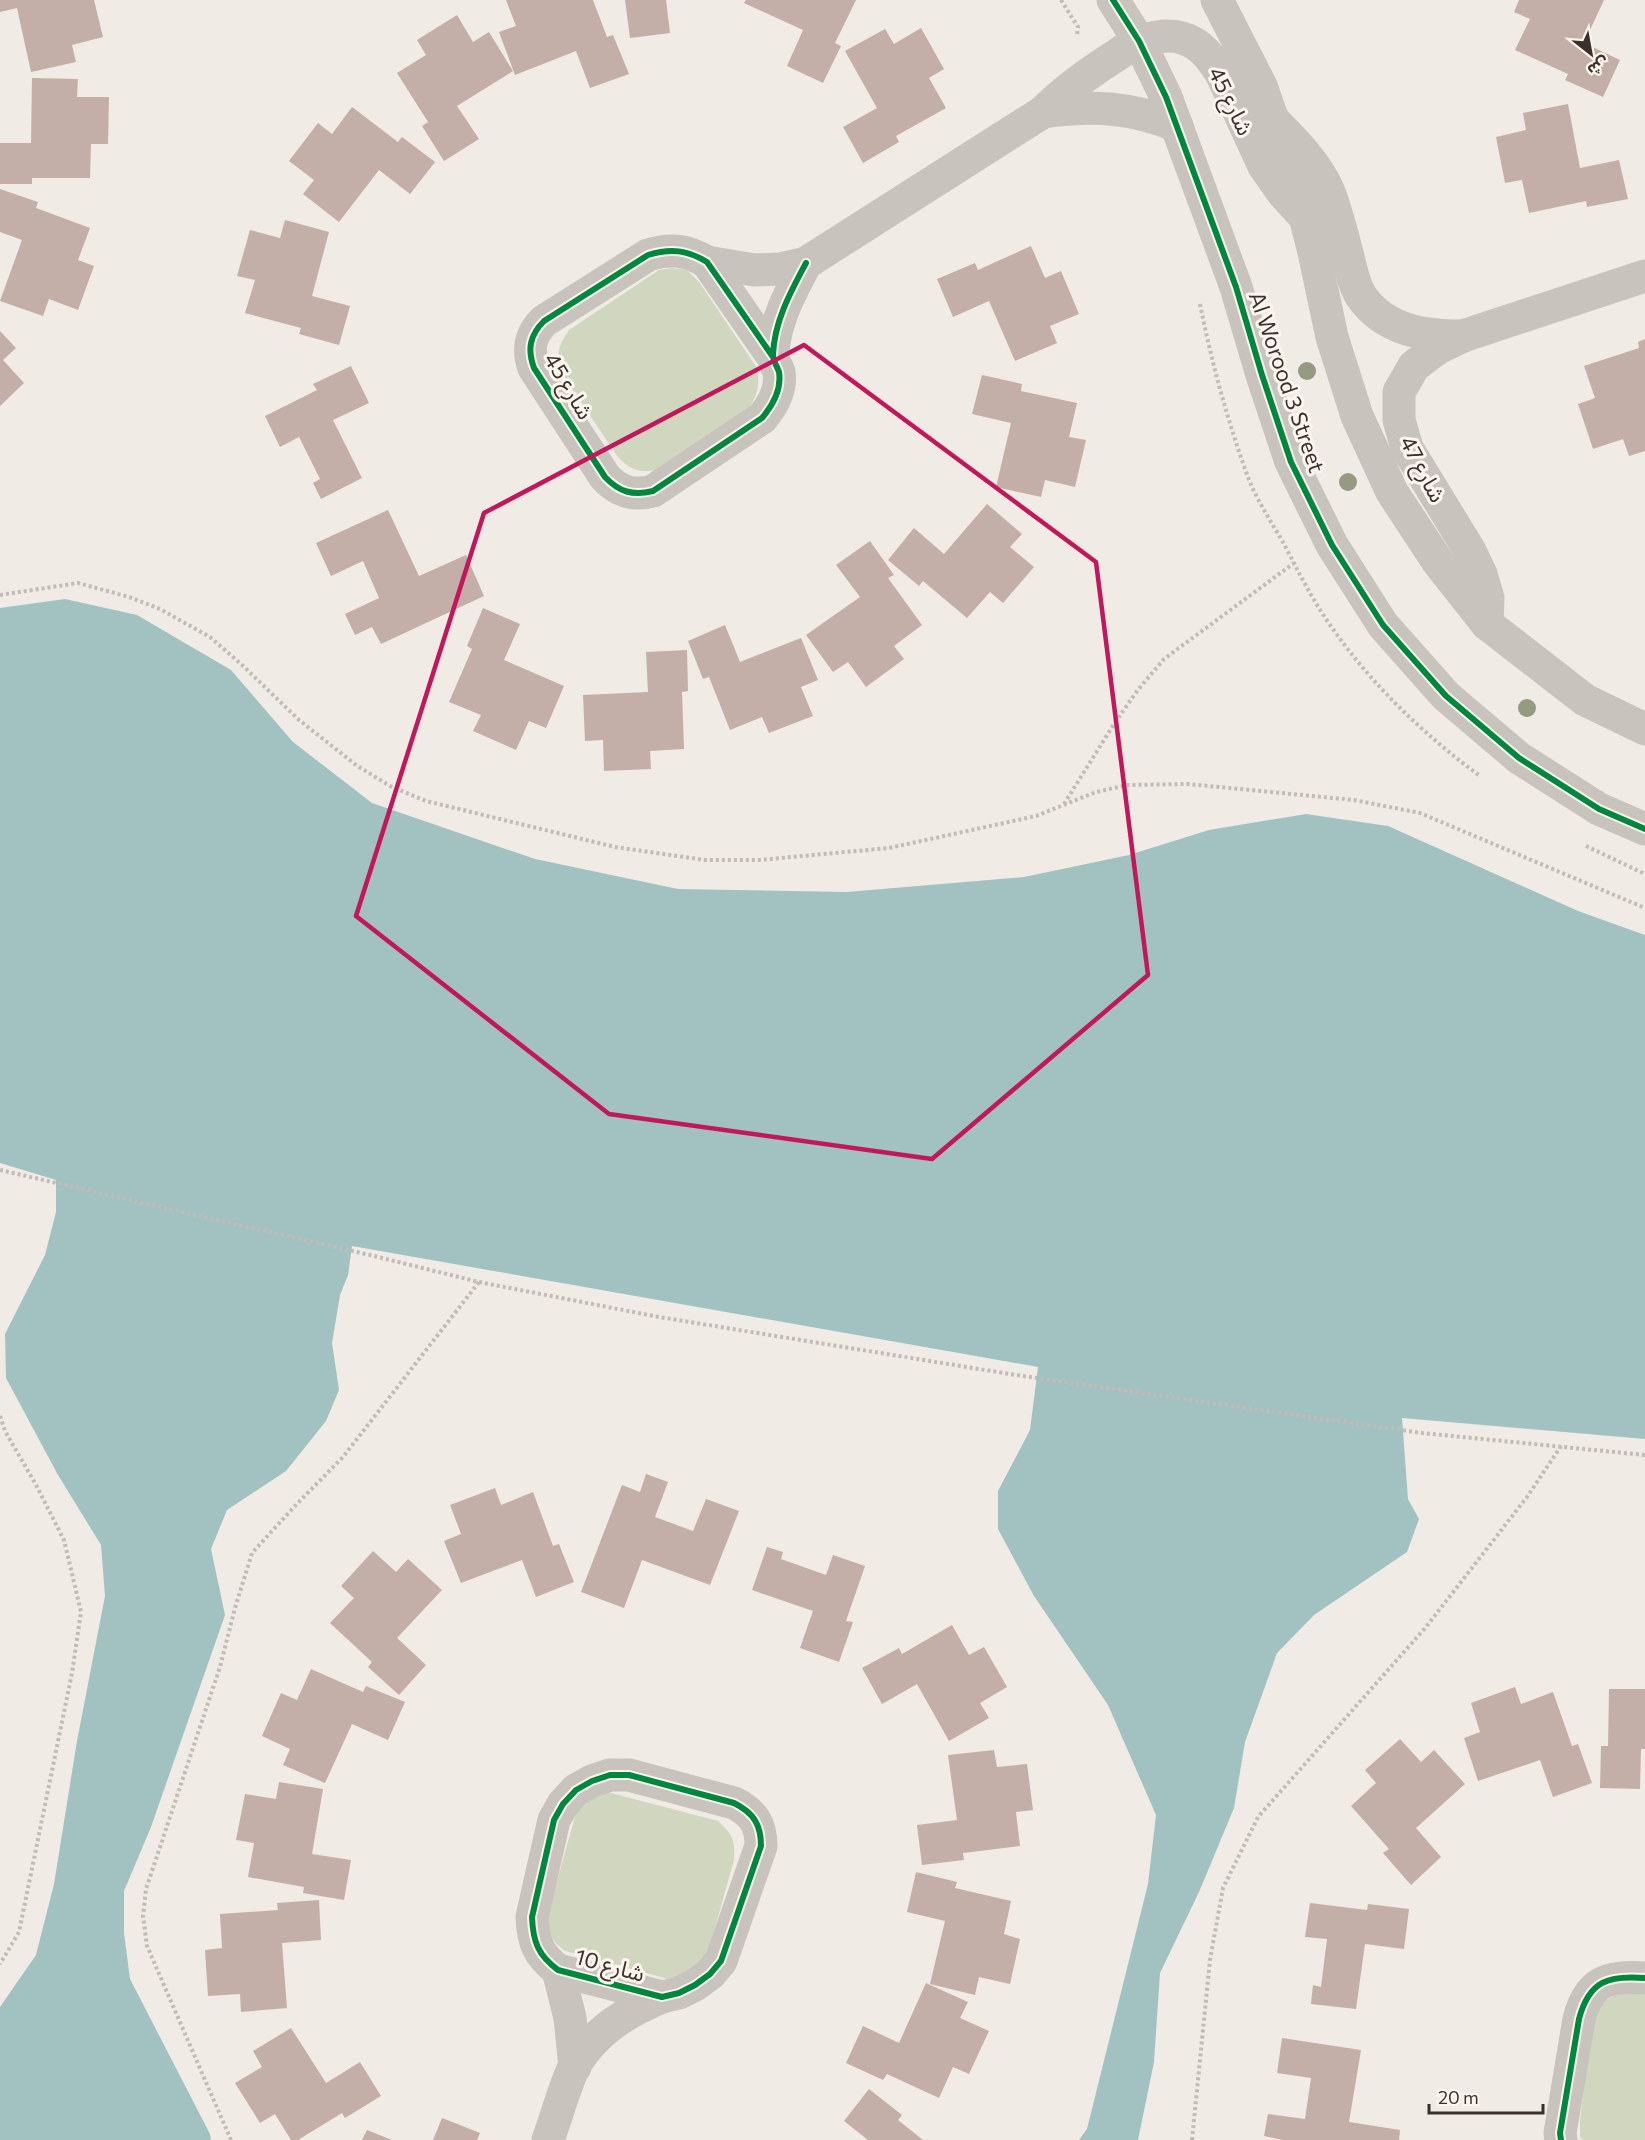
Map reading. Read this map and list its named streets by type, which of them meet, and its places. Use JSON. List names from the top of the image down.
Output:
{
  "streets": {
    "street": [
      "شارع 45",
      "Al Worood 3 Street",
      "شارع 47",
      "شارع 10"
    ]
  },
  "crossings": [
    ["شارع 45", "Al Worood 3 Street"]
  ],
  "scale_bar": "20 m",
  "north": "bottom right"
}
